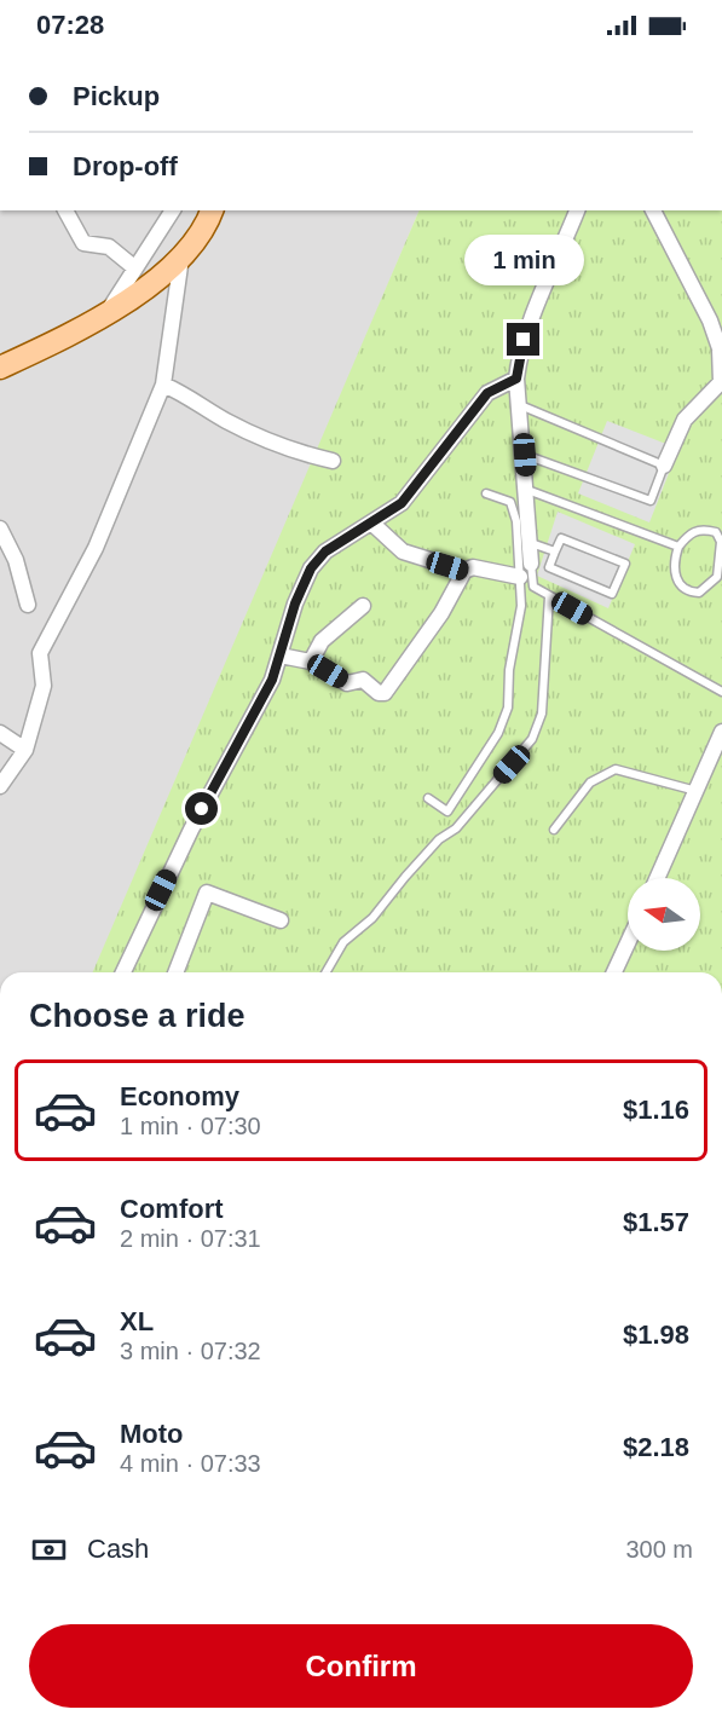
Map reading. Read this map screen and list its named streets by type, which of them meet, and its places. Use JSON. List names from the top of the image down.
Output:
{
  "north": "left",
  "page": {
    "status": "07:28",
    "banner": ["Pickup", "Drop-off"],
    "bubble": "1 min",
    "heading": "Choose a ride",
    "list": [
      {
        "name": "Economy",
        "note": "1 min · 07:30",
        "value": "$1.16"
      },
      {
        "name": "Comfort",
        "note": "2 min · 07:31",
        "value": "$1.57"
      },
      {
        "name": "XL",
        "note": "3 min · 07:32",
        "value": "$1.98"
      },
      {
        "name": "Moto",
        "note": "4 min · 07:33",
        "value": "$2.18"
      }
    ],
    "pay": ["Cash", "300 m"],
    "buttons": "Confirm"
  }
}
